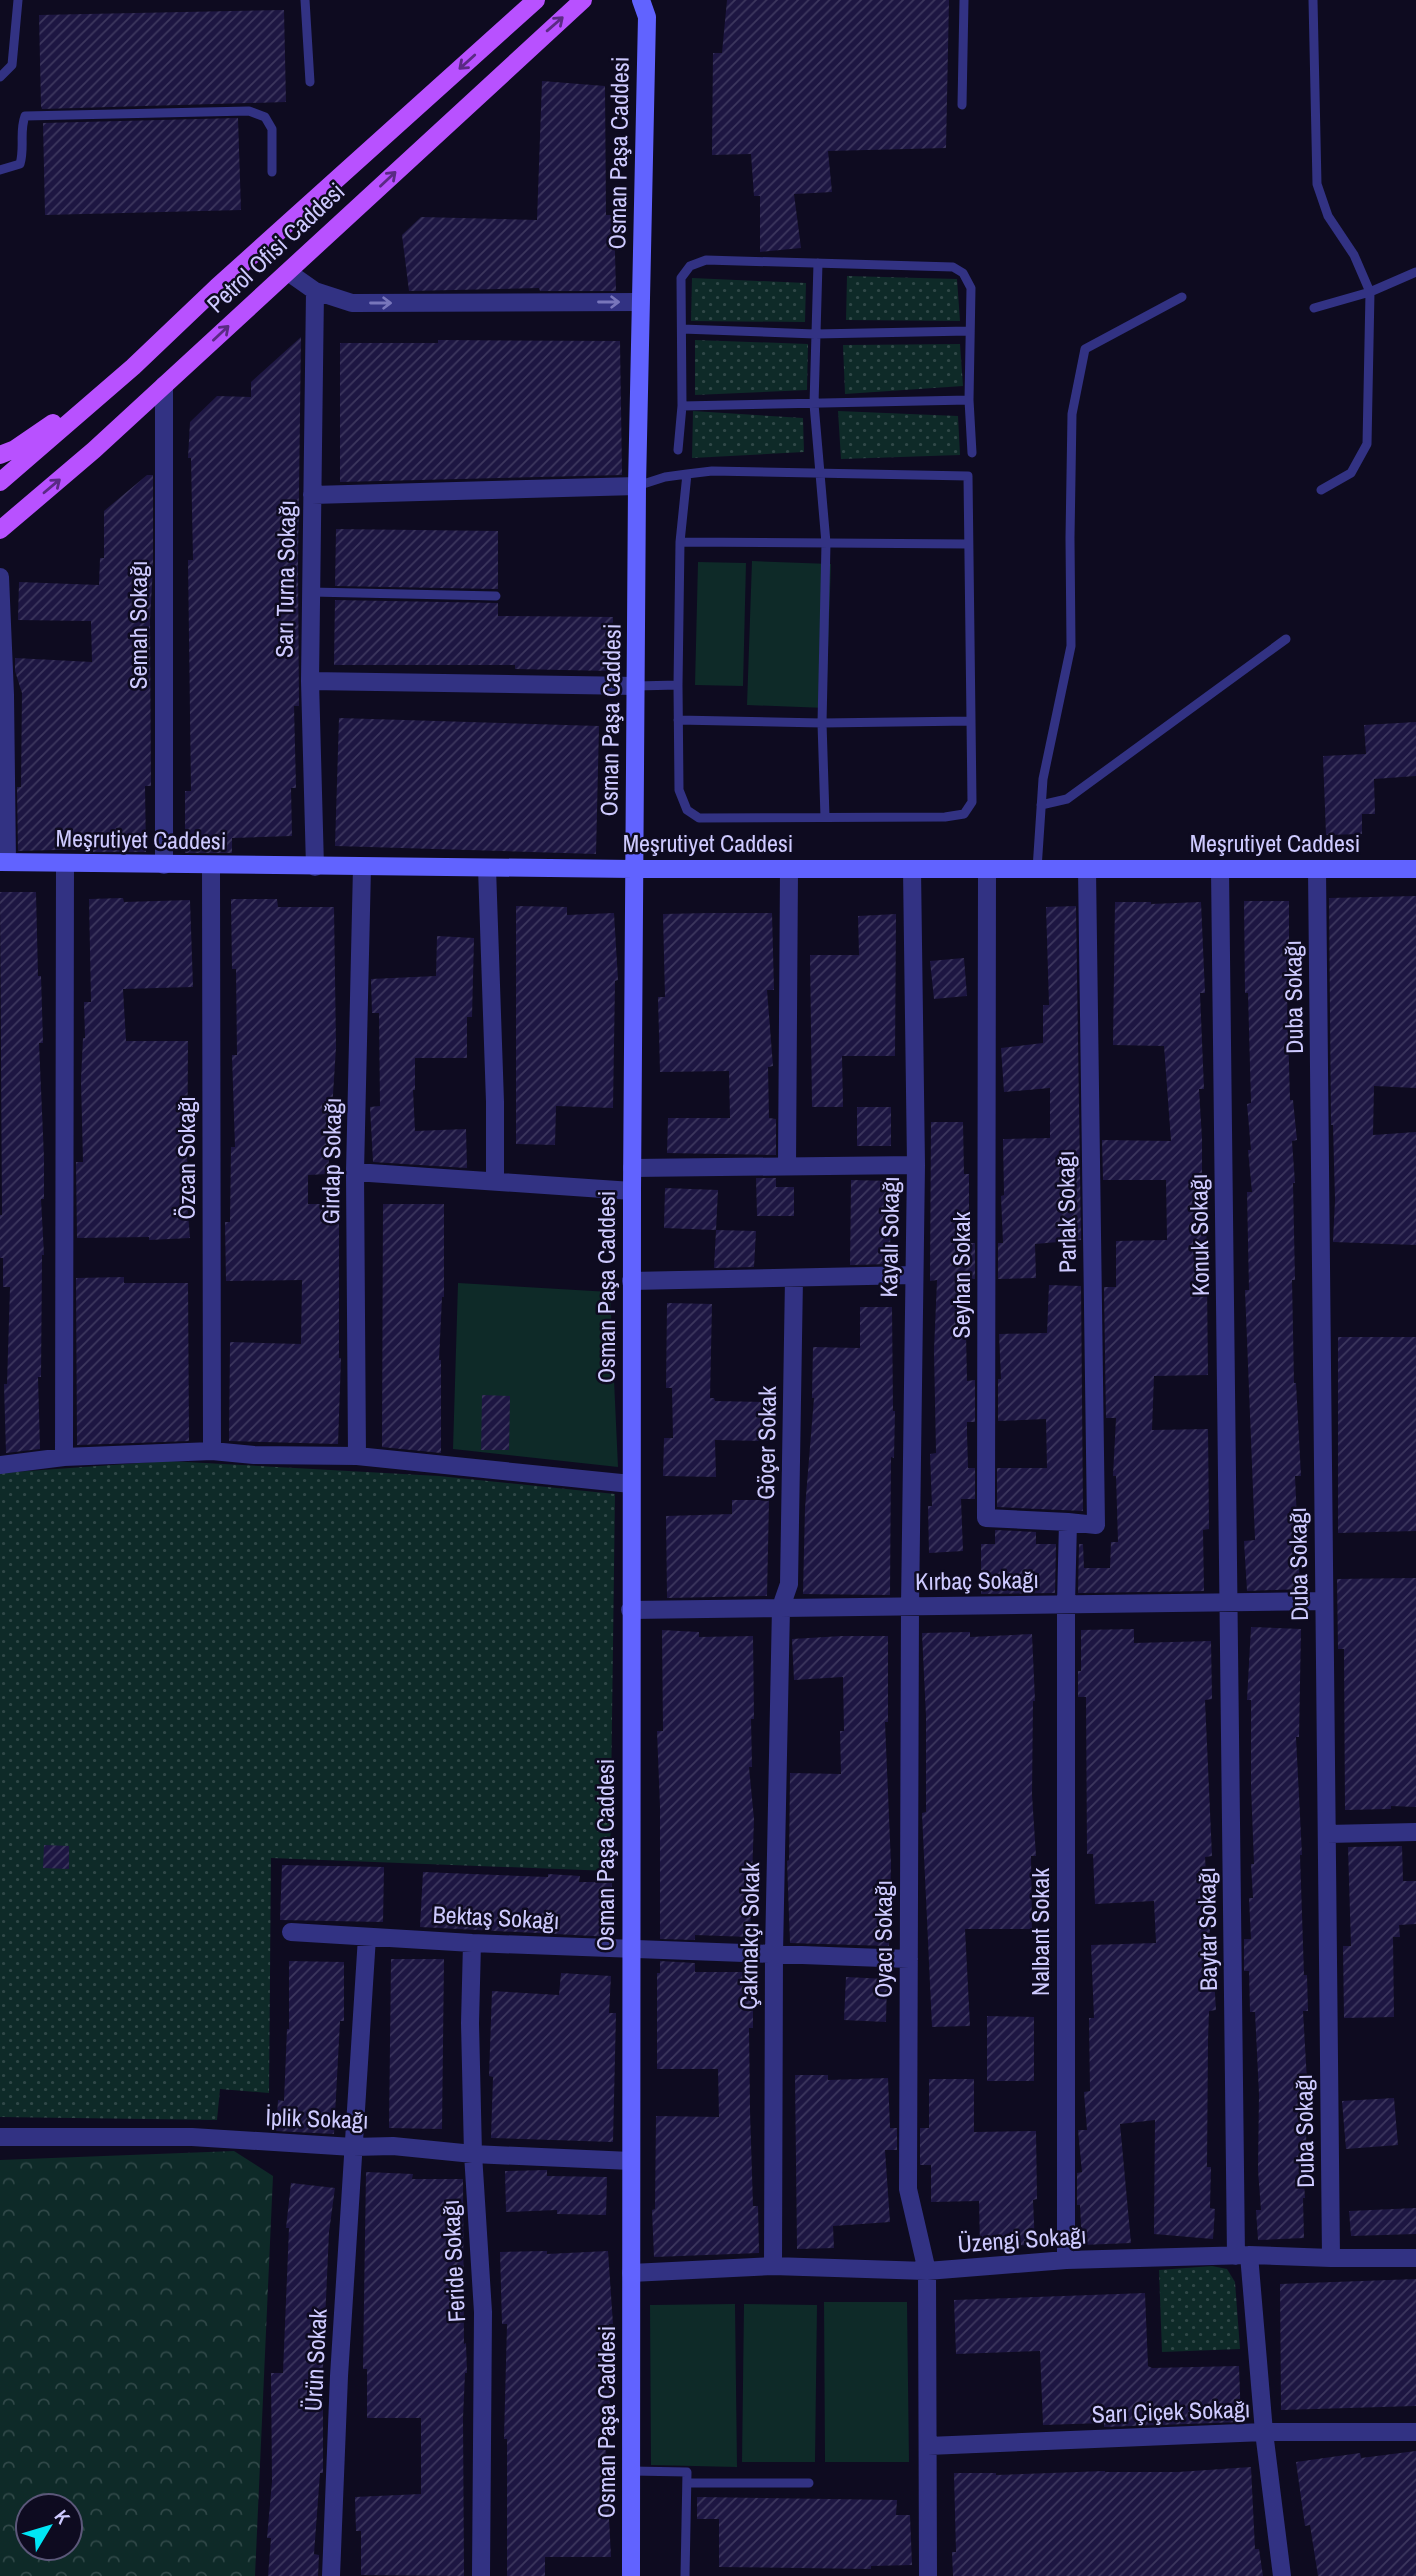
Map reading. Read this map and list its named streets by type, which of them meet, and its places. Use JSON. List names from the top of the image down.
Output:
{
  "streets": {
    "main road": ["Osman Paşa Caddesi", "Petrol Ofisi Caddesi", "Meşrutiyet Caddesi"],
    "street": [
      "Sarı Turna Sokağı",
      "Semah Sokağı",
      "Duba Sokağı",
      "Özcan Sokağı",
      "Girdap Sokağı",
      "Parlak Sokağı",
      "Konuk Sokağı",
      "Kayalı Sokağı",
      "Seyhan Sokak",
      "Göçer Sokak",
      "Kırbaç Sokağı",
      "Bektaş Sokağı",
      "Baytar Sokağı",
      "Nalbant Sokak",
      "Çakmakçı Sokak",
      "Oyacı Sokağı",
      "İplik Sokağı",
      "Üzengi Sokağı",
      "Feride Sokağı",
      "Ürün Sokak",
      "Sarı Çiçek Sokağı"
    ]
  },
  "crossings": [
    ["Osman Paşa Caddesi", "Meşrutiyet Caddesi"],
    ["Osman Paşa Caddesi", "Kırbaç Sokağı"],
    ["Osman Paşa Caddesi", "Bektaş Sokağı"],
    ["Osman Paşa Caddesi", "İplik Sokağı"],
    ["Osman Paşa Caddesi", "Üzengi Sokağı"],
    ["Petrol Ofisi Caddesi", "Semah Sokağı"],
    ["Sarı Turna Sokağı", "Meşrutiyet Caddesi"],
    ["Semah Sokağı", "Meşrutiyet Caddesi"],
    ["Meşrutiyet Caddesi", "Duba Sokağı"],
    ["Meşrutiyet Caddesi", "Özcan Sokağı"],
    ["Meşrutiyet Caddesi", "Girdap Sokağı"],
    ["Meşrutiyet Caddesi", "Parlak Sokağı"],
    ["Meşrutiyet Caddesi", "Konuk Sokağı"],
    ["Meşrutiyet Caddesi", "Kayalı Sokağı"],
    ["Meşrutiyet Caddesi", "Seyhan Sokak"],
    ["Duba Sokağı", "Kırbaç Sokağı"],
    ["Duba Sokağı", "Üzengi Sokağı"],
    ["Parlak Sokağı", "Seyhan Sokak"],
    ["Konuk Sokağı", "Kırbaç Sokağı"],
    ["Konuk Sokağı", "Baytar Sokağı"],
    ["Kayalı Sokağı", "Kırbaç Sokağı"],
    ["Kayalı Sokağı", "Oyacı Sokağı"],
    ["Göçer Sokak", "Kırbaç Sokağı"],
    ["Göçer Sokak", "Çakmakçı Sokak"],
    ["Kırbaç Sokağı", "Baytar Sokağı"],
    ["Kırbaç Sokağı", "Nalbant Sokak"],
    ["Kırbaç Sokağı", "Çakmakçı Sokak"],
    ["Kırbaç Sokağı", "Oyacı Sokağı"],
    ["Bektaş Sokağı", "Çakmakçı Sokak"],
    ["Bektaş Sokağı", "Oyacı Sokağı"],
    ["Bektaş Sokağı", "Feride Sokağı"],
    ["Bektaş Sokağı", "Ürün Sokak"],
    ["Baytar Sokağı", "Üzengi Sokağı"],
    ["Baytar Sokağı", "Sarı Çiçek Sokağı"],
    ["Nalbant Sokak", "Üzengi Sokağı"],
    ["Çakmakçı Sokak", "Üzengi Sokağı"],
    ["Oyacı Sokağı", "Üzengi Sokağı"],
    ["Oyacı Sokağı", "Sarı Çiçek Sokağı"],
    ["İplik Sokağı", "Feride Sokağı"],
    ["İplik Sokağı", "Ürün Sokak"]
  ],
  "north": "top right"
}
